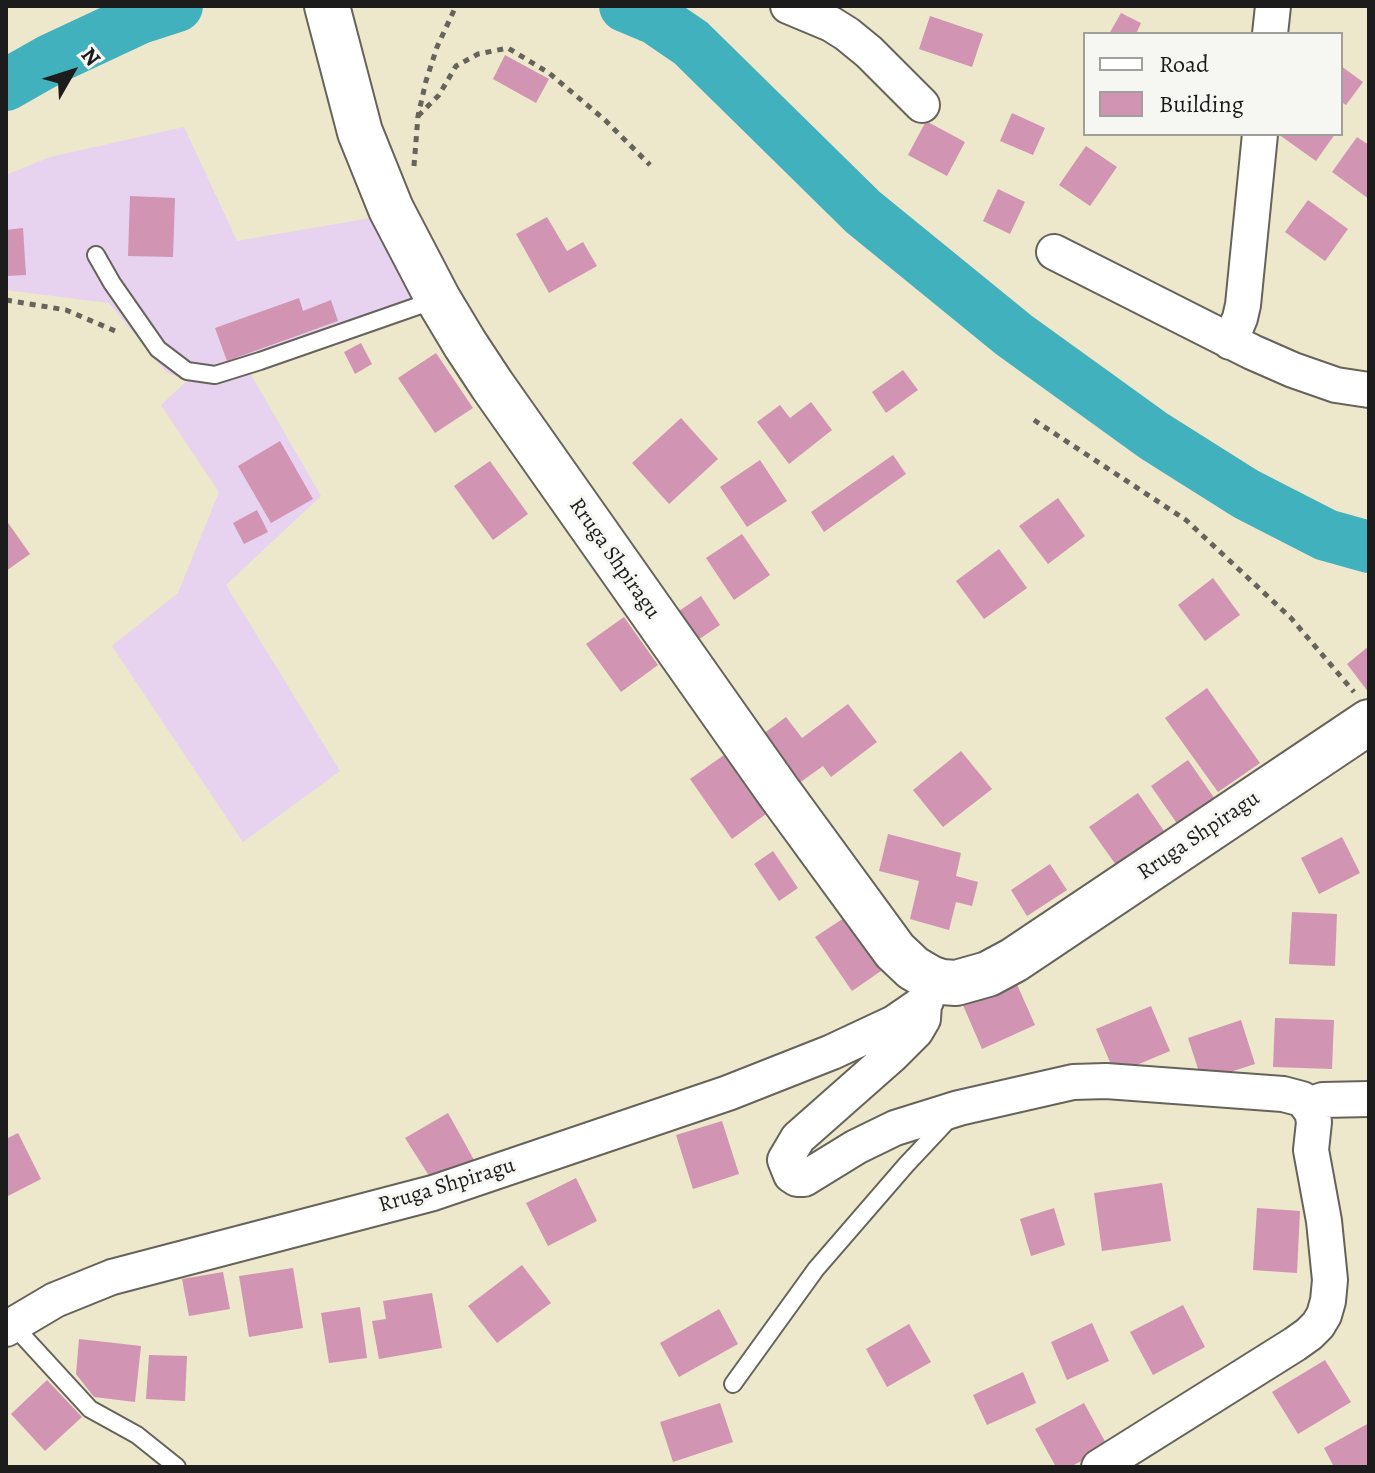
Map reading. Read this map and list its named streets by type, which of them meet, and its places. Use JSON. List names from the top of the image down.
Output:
{
  "streets": {
    "street": ["Rruga Shpiragu"]
  },
  "legend": ["Road", "Building"],
  "north": "top right"
}
